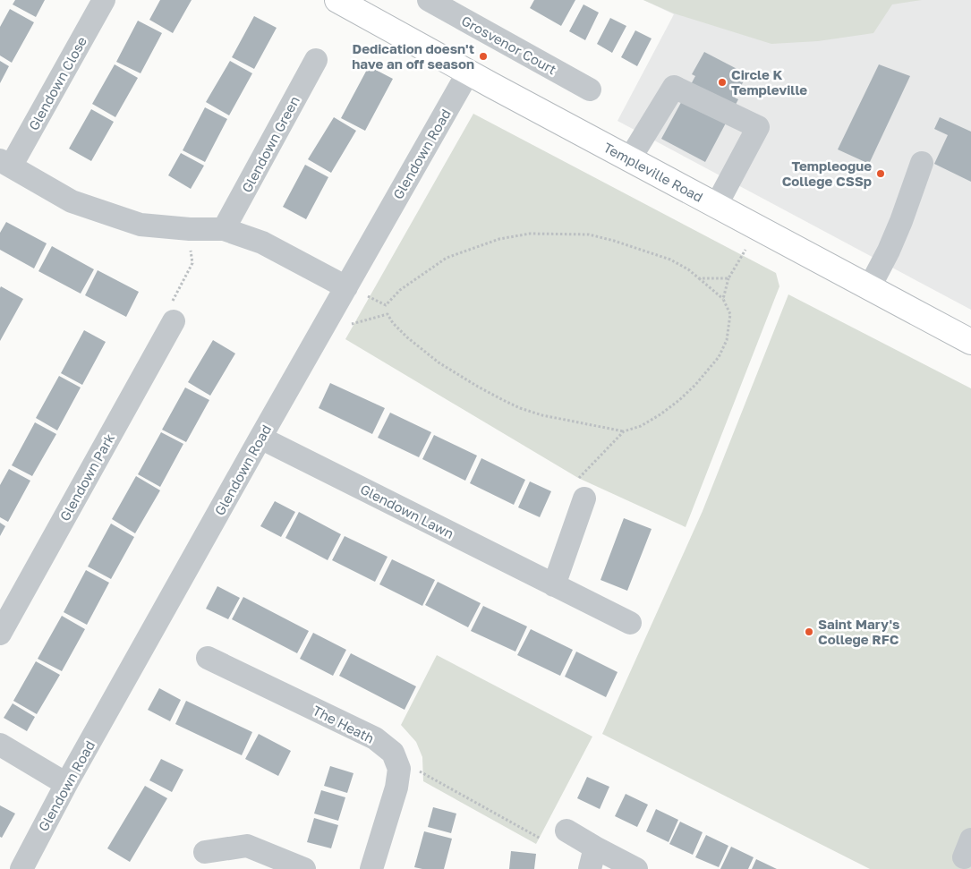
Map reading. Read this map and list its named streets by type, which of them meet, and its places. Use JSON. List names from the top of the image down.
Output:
{
  "streets": {
    "main road": ["Templeville Road"],
    "street": [
      "Grosvenor Court",
      "Glendown Close",
      "Glendown Green",
      "Glendown Road",
      "Glendown Park",
      "Glendown Lawn",
      "The Heath"
    ]
  },
  "crossings": [
    ["Glendown Road", "Templeville Road"],
    ["Glendown Road", "Glendown Lawn"]
  ],
  "places": [
    "Dedication doesn't have an off season",
    "Circle K Templeville",
    "Templeogue College CSSp",
    "Saint Mary's College RFC"
  ]
}
